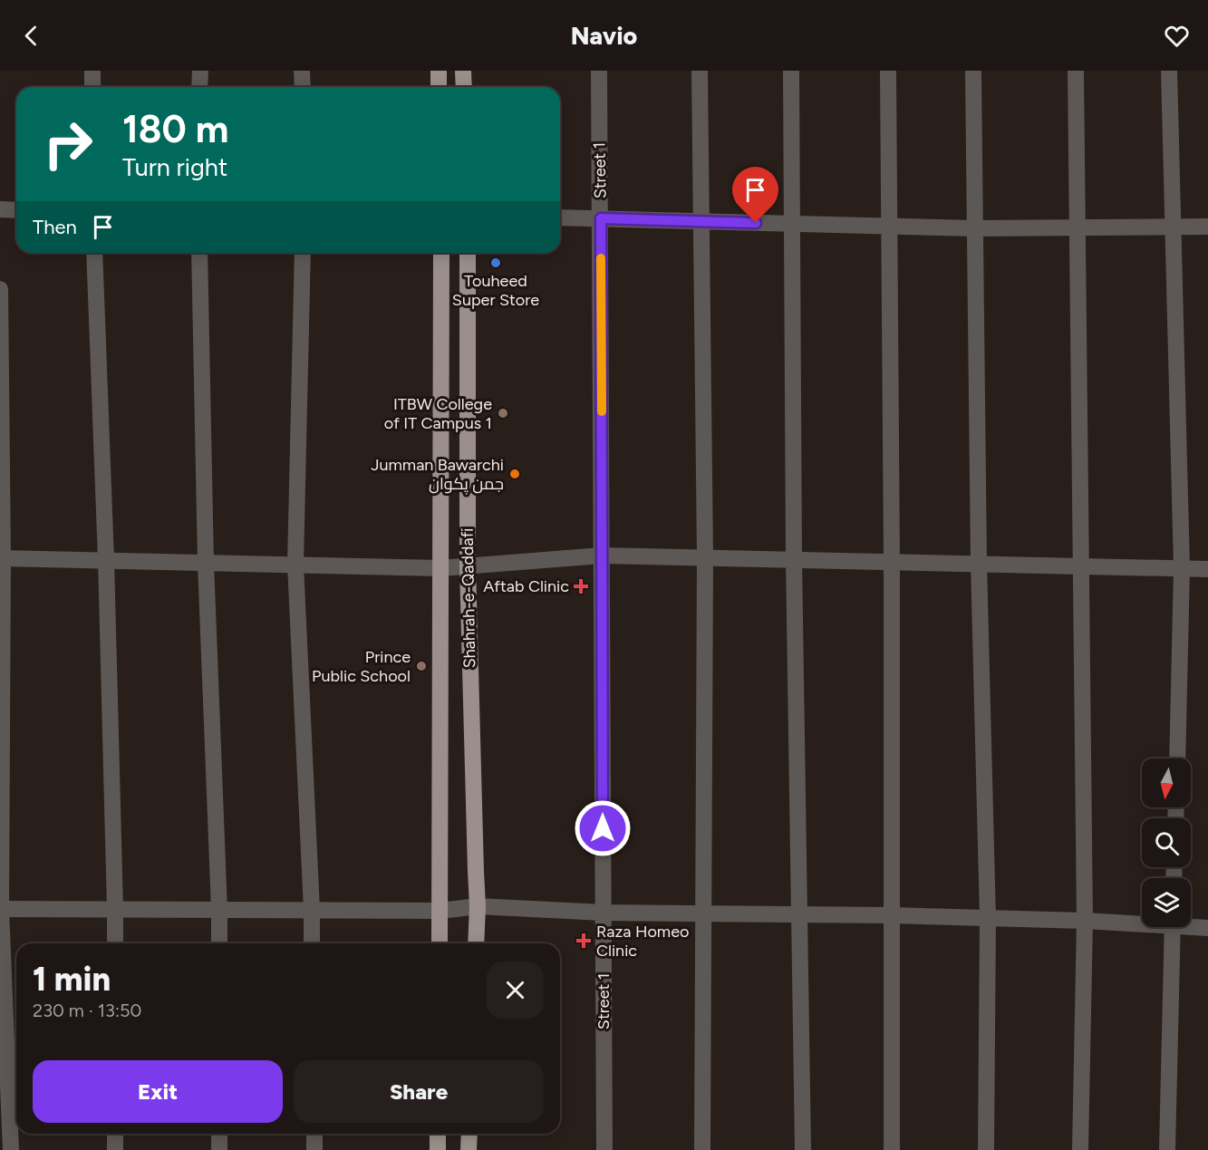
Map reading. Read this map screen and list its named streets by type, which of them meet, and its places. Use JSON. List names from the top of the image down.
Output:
{
  "streets": {
    "main road": ["Shahrah-e-Qaddafi"],
    "street": ["Street 1"]
  },
  "places": {
    "other": [
      "Touheed Super Store",
      "ITBW College of IT Campus 1",
      "Jumman Bawarchi جمن پکوان",
      "Prince Public School"
    ],
    "health": ["Aftab Clinic", "Raza Homeo Clinic"]
  },
  "north": "bottom",
  "page": {
    "header": "Navio",
    "turn": ["180 m", "Turn right"],
    "then": "Then",
    "heading": ["1 min", "230 m · 13:50"],
    "buttons": ["Exit", "Share"]
  }
}
